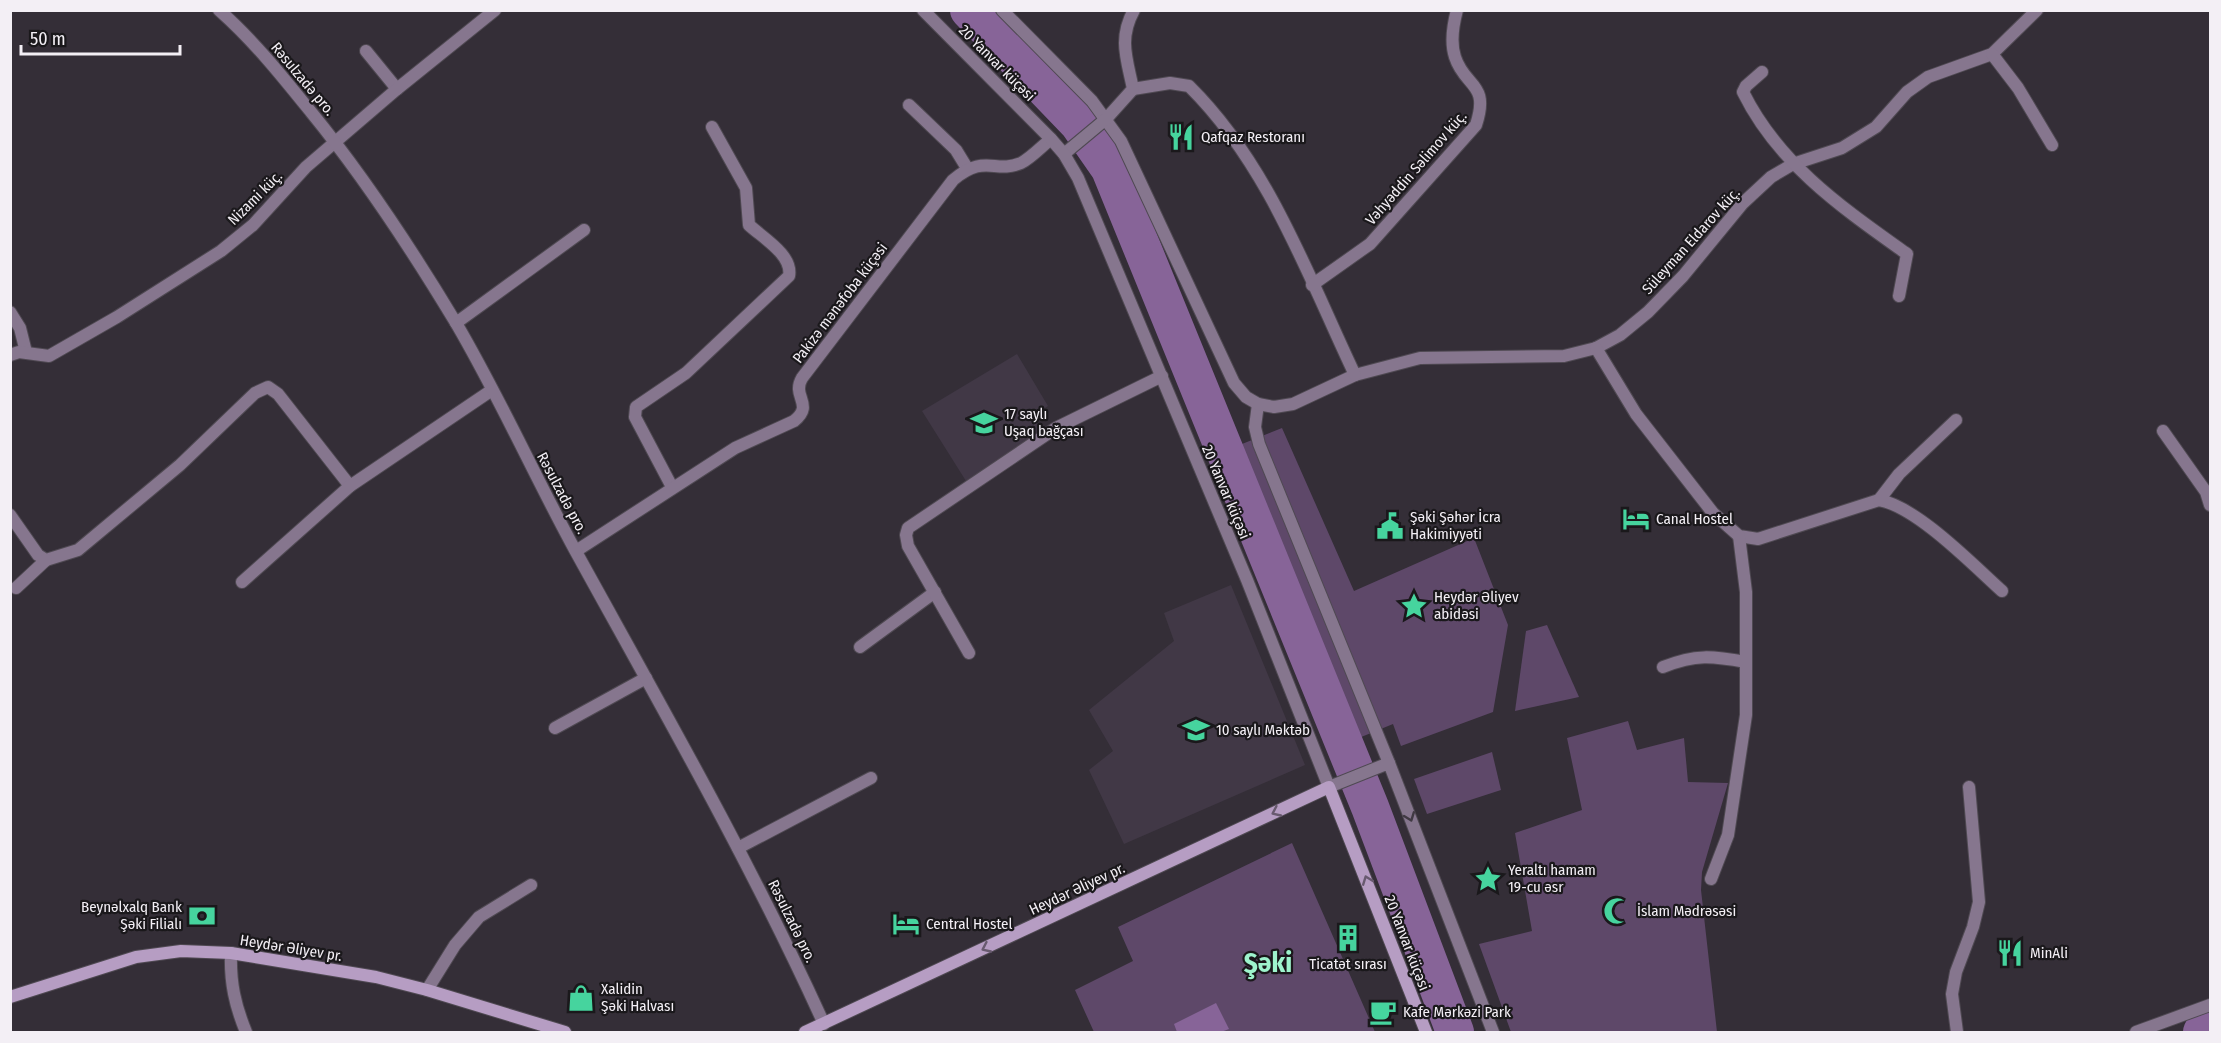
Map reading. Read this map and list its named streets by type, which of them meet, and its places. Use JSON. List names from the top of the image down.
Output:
{
  "streets": {
    "main road": ["20 Yanvar küçəsi", "Heydər Əliyev pr."],
    "street": [
      "Rəsulzadə pro.",
      "Vəhyəddin Səlimov küç.",
      "Nizami küç.",
      "Süleyman Eldarov küç.",
      "Pakizə mənəfoba küçəsi"
    ]
  },
  "crossings": [
    ["20 Yanvar küçəsi", "Heydər Əliyev pr."],
    ["Rəsulzadə pro.", "Nizami küç."],
    ["Rəsulzadə pro.", "Pakizə mənəfoba küçəsi"],
    ["Rəsulzadə pro.", "Heydər Əliyev pr."]
  ],
  "one_way": ["Heydər Əliyev pr."],
  "districts": ["Şəki"],
  "places": {
    "restaurant": ["Qafqaz Restoranı", "MinAli"],
    "school or university": ["17 saylı Uşaq bağçası", "10 saylı Məktəb"],
    "hotel": ["Canal Hostel", "Central Hostel"],
    "public building": ["Şəki Şəhər İcra Hakimiyyəti"],
    "place": ["Heydər Əliyev abidəsi", "Yeraltı hamam 19-cu əsr"],
    "mosque": ["İslam Mədrəsəsi"],
    "bank": ["Beynəlxalq Bank Şəki Filialı"],
    "building": ["Ticatət sırası"],
    "shop": ["Xalidin Şəki Halvası"],
    "cafe": ["Kafe Mərkəzi Park"]
  },
  "scale_bar": "50 m"
}
